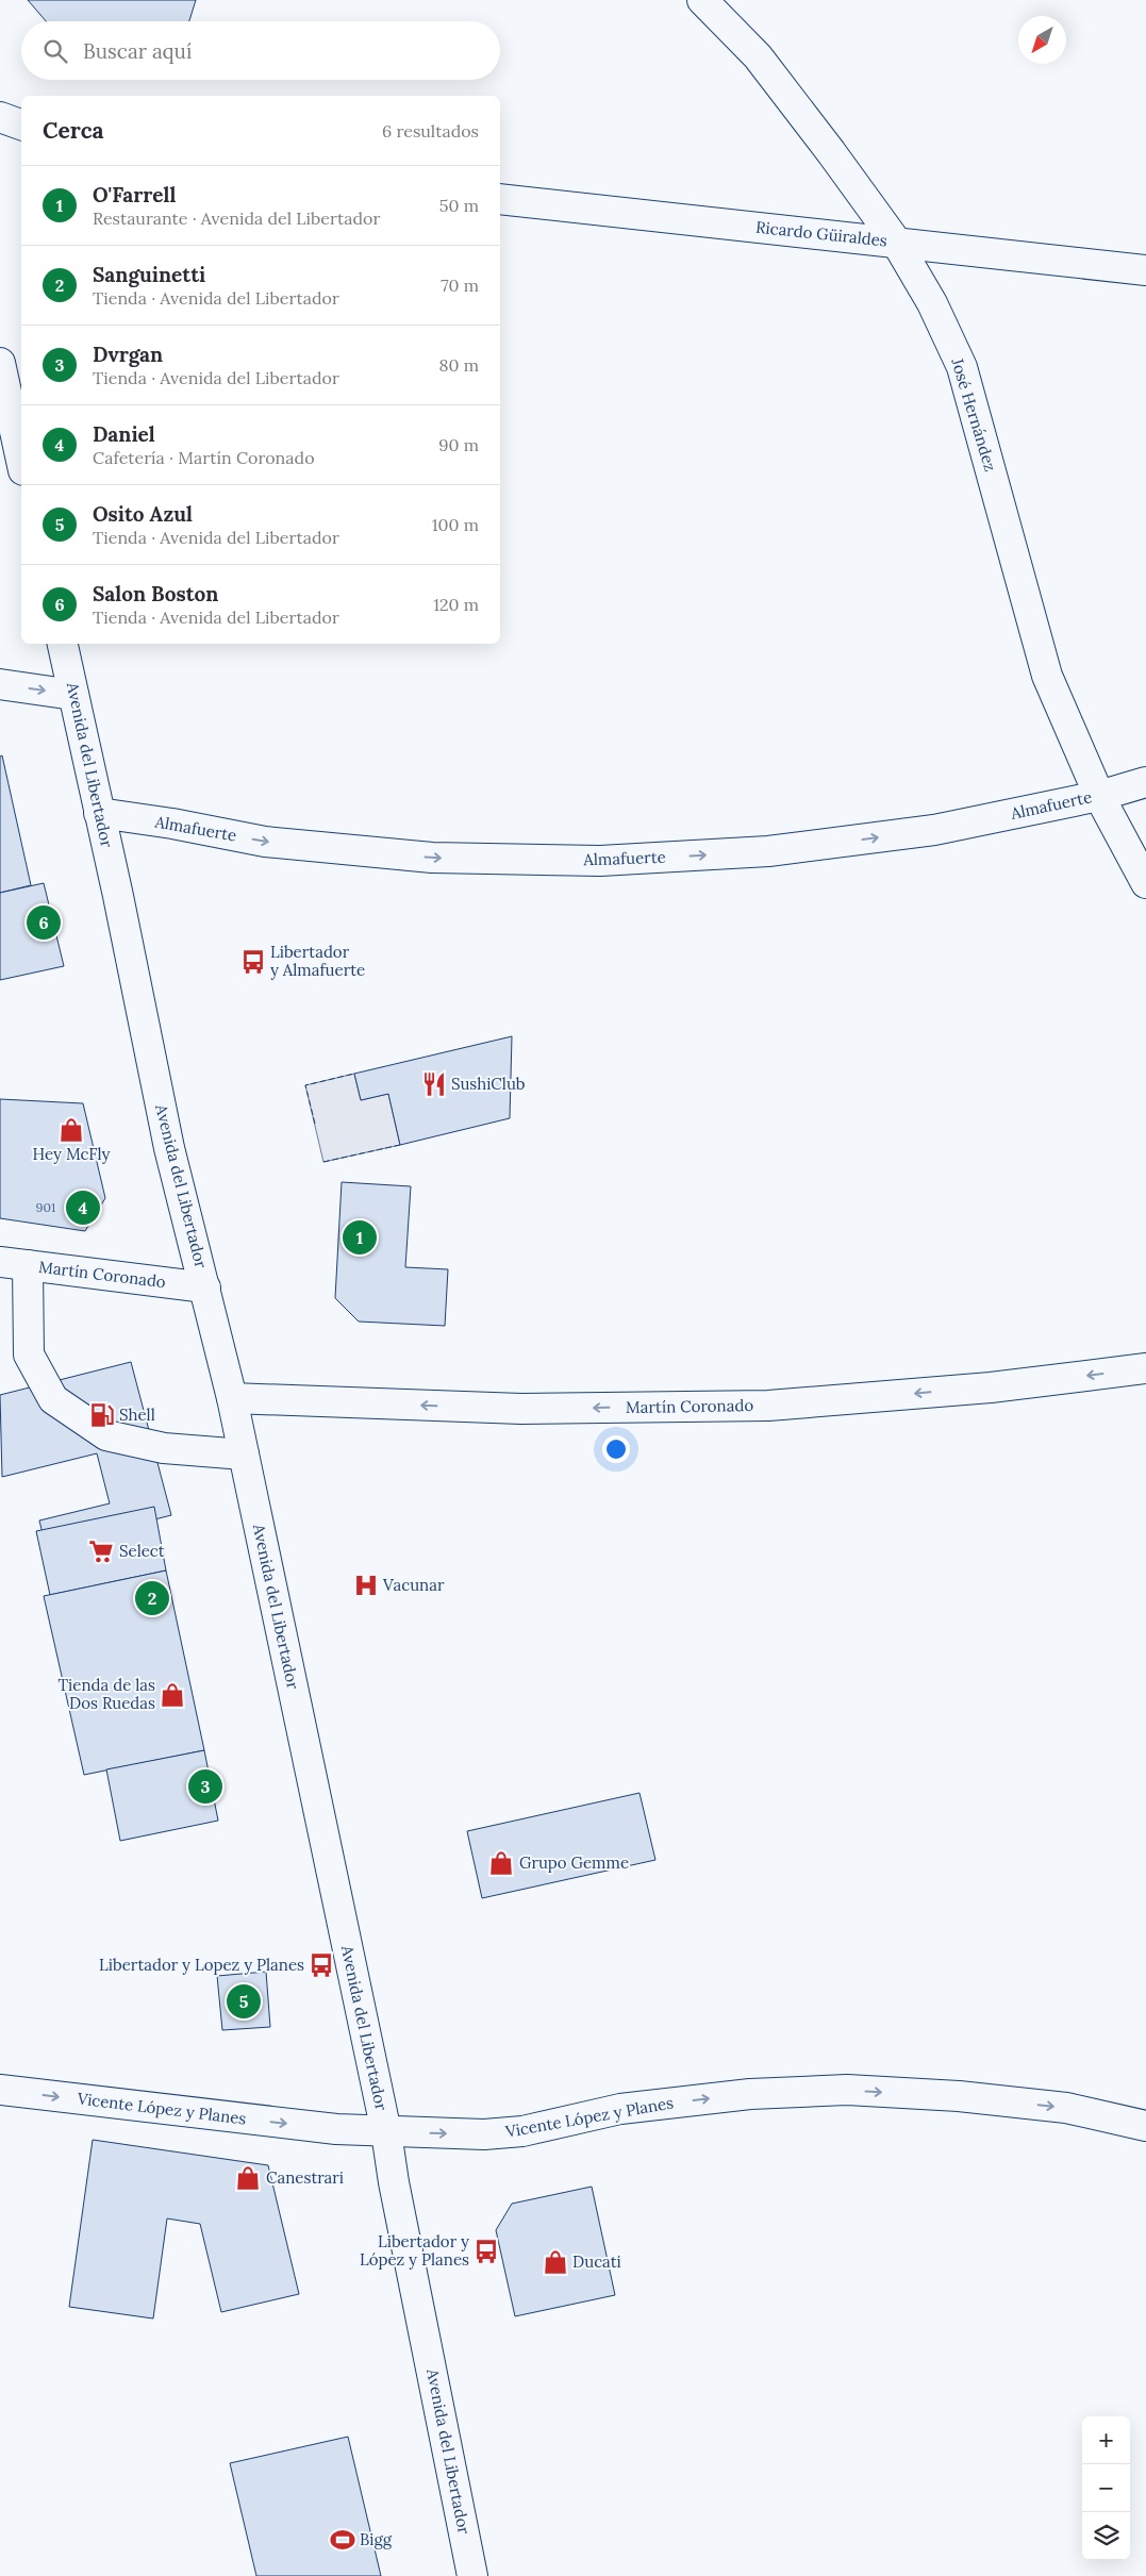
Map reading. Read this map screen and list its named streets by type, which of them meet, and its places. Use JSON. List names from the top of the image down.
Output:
{
  "streets": {
    "street": [
      "Ricardo Güiraldes",
      "José Hernández",
      "Avenida del Libertador",
      "Almafuerte",
      "Martín Coronado",
      "Vicente López y Planes"
    ]
  },
  "crossings": [
    ["Ricardo Güiraldes", "José Hernández"],
    ["José Hernández", "Almafuerte"],
    ["Avenida del Libertador", "Almafuerte"],
    ["Avenida del Libertador", "Martín Coronado"],
    ["Avenida del Libertador", "Vicente López y Planes"]
  ],
  "one_way": ["Almafuerte", "Martín Coronado", "Vicente López y Planes"],
  "places": {
    "bus stop": ["Libertador y Almafuerte", "Libertador y Lopez y Planes", "Libertador y López y Planes"],
    "restaurant": ["SushiClub"],
    "shop": [
      "Hey McFly",
      "Tienda de las Dos Ruedas",
      "Grupo Gemme",
      "Canestrari",
      "Ducati"
    ],
    "fuel station": ["Shell"],
    "supermarket": ["Select"],
    "hospital": ["Vacunar"],
    "sports": ["Bigg"]
  },
  "house_numbers": ["901"],
  "north": "bottom left",
  "page": {
    "search": "Buscar aquí",
    "heading": ["Cerca", "6 resultados"],
    "list": [
      {
        "mark": "1",
        "name": "O'Farrell",
        "note": "Restaurante · Avenida del Libertador",
        "value": "50 m"
      },
      {
        "mark": "2",
        "name": "Sanguinetti",
        "note": "Tienda · Avenida del Libertador",
        "value": "70 m"
      },
      {
        "mark": "3",
        "name": "Dvrgan",
        "note": "Tienda · Avenida del Libertador",
        "value": "80 m"
      },
      {
        "mark": "4",
        "name": "Daniel",
        "note": "Cafetería · Martín Coronado",
        "value": "90 m"
      },
      {
        "mark": "5",
        "name": "Osito Azul",
        "note": "Tienda · Avenida del Libertador",
        "value": "100 m"
      },
      {
        "mark": "6",
        "name": "Salon Boston",
        "note": "Tienda · Avenida del Libertador",
        "value": "120 m"
      }
    ],
    "pins": [
      "6",
      "4",
      "1",
      "2",
      "3",
      "5"
    ],
    "map_buttons": ["+", "−"]
  }
}
